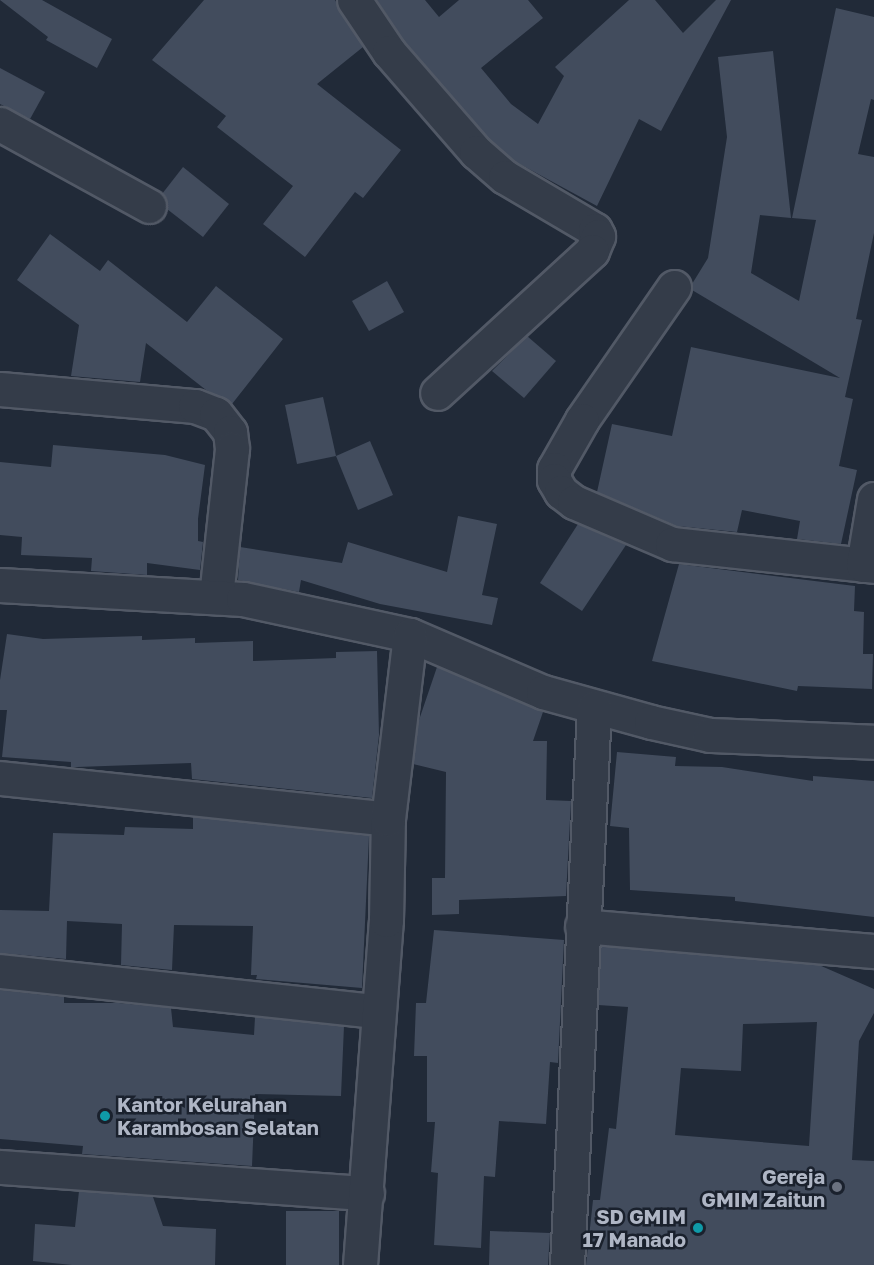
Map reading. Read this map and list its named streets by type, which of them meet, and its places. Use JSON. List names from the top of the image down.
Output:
{
  "places": ["Kantor Kelurahan Karambosan Selatan", "Gereja GMIM Zaitun", "SD GMIM 17 Manado"]
}
